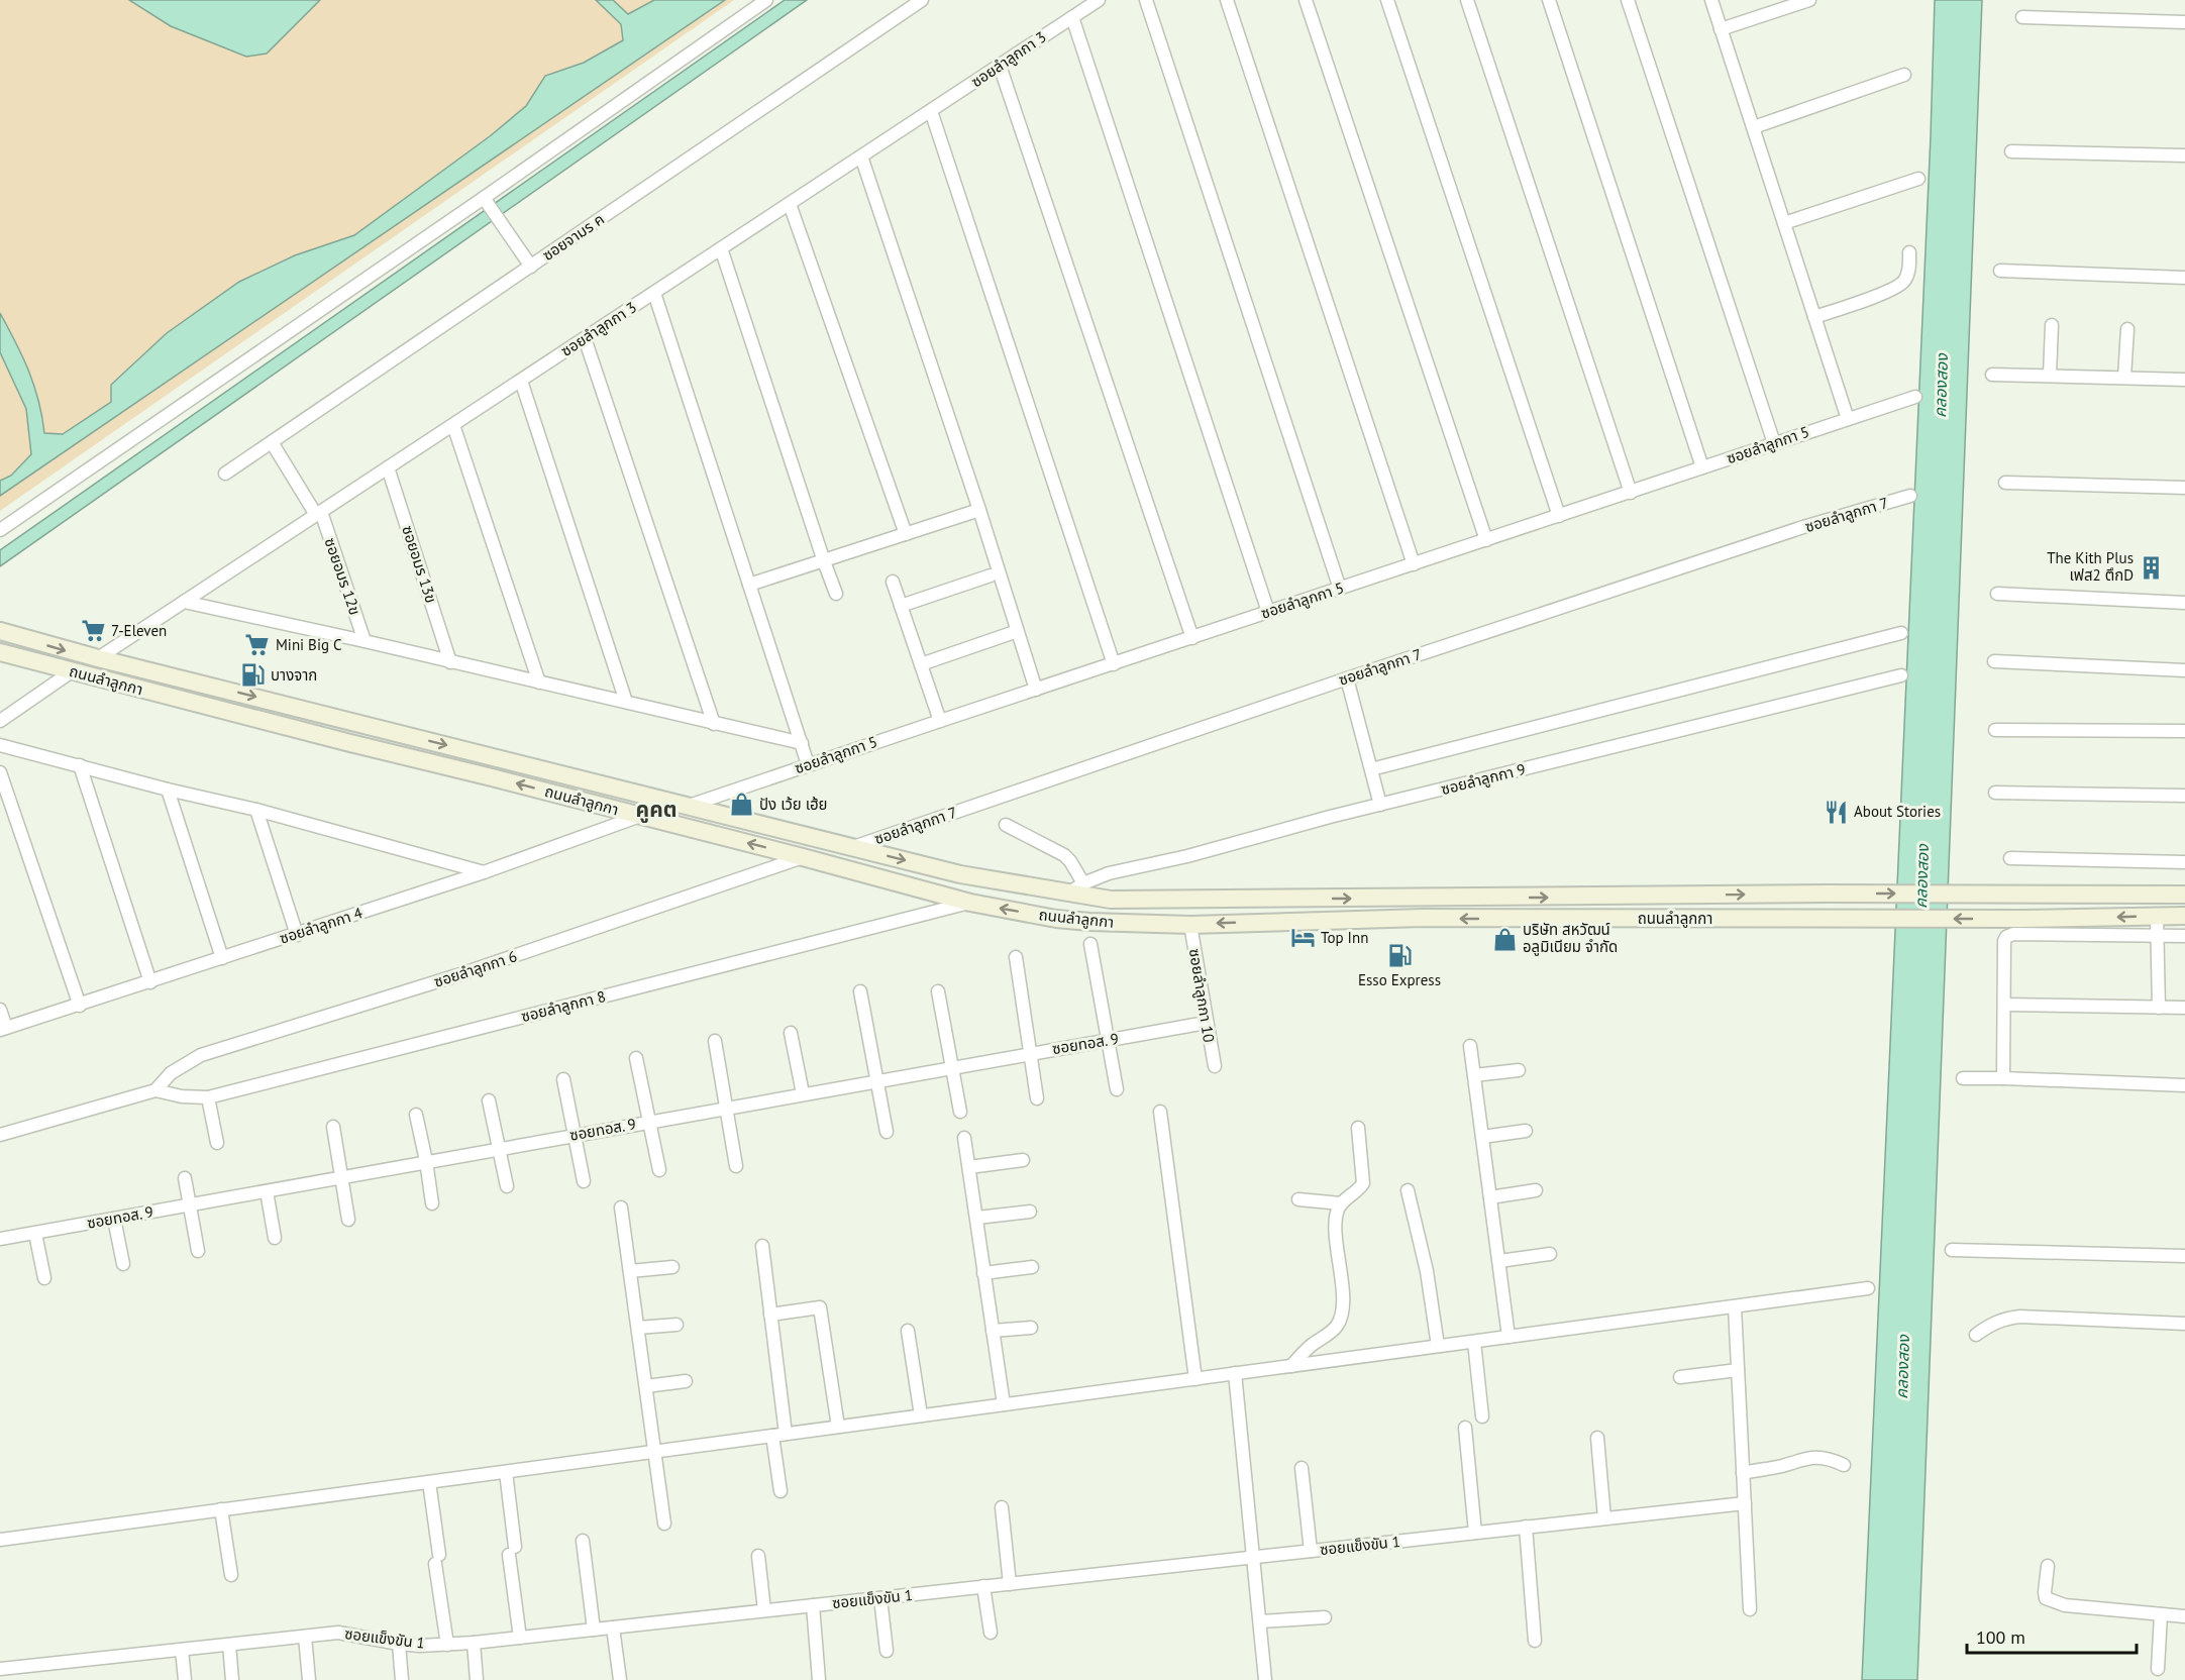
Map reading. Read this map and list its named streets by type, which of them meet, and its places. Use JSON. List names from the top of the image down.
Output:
{
  "streets": {
    "main road": ["ถนนลำลูกกา"],
    "street": [
      "ซอยลำลูกกา 3",
      "ซอยจามร ค",
      "ซอยลำลูกกา 5",
      "ซอยลำลูกกา 7",
      "ซอยอมร 13ข",
      "ซอยอมร 12ข",
      "ซอยลำลูกกา 9",
      "ซอยลำลูกกา 4",
      "ซอยลำลูกกา 6",
      "ซอยลำลูกกา 10",
      "ซอยลำลูกกา 8",
      "ซอยทอส. 9",
      "ซอยแข็งขัน 1"
    ]
  },
  "crossings": [
    ["ซอยลำลูกกา 3", "ซอยอมร 13ข"],
    ["ซอยลำลูกกา 3", "ซอยอมร 12ข"],
    ["ซอยลำลูกกา 3", "ถนนลำลูกกา"],
    ["ซอยจามร ค", "ซอยอมร 12ข"],
    ["ซอยลำลูกกา 5", "ถนนลำลูกกา"],
    ["ซอยลำลูกกา 7", "ถนนลำลูกกา"],
    ["ถนนลำลูกกา", "ซอยลำลูกกา 9"],
    ["ถนนลำลูกกา", "ซอยลำลูกกา 4"],
    ["ถนนลำลูกกา", "ซอยลำลูกกา 6"],
    ["ถนนลำลูกกา", "ซอยลำลูกกา 10"],
    ["ถนนลำลูกกา", "ซอยลำลูกกา 8"],
    ["ซอยลำลูกกา 6", "ซอยลำลูกกา 8"],
    ["ซอยลำลูกกา 10", "ซอยทอส. 9"]
  ],
  "districts": ["คูคต"],
  "water": ["คลองสอง"],
  "places": {
    "building": ["The Kith Plus เฟส2 ตึกD"],
    "supermarket": ["7-Eleven", "Mini Big C"],
    "fuel station": ["บางจาก", "Esso Express"],
    "shop": ["ปัง เว้ย เฮ้ย", "บริษัท สหวัฒน์ อลูมิเนียม จำกัด"],
    "restaurant": ["About Stories"],
    "hotel": ["Top Inn"]
  },
  "scale_bar": "100 m"
}
